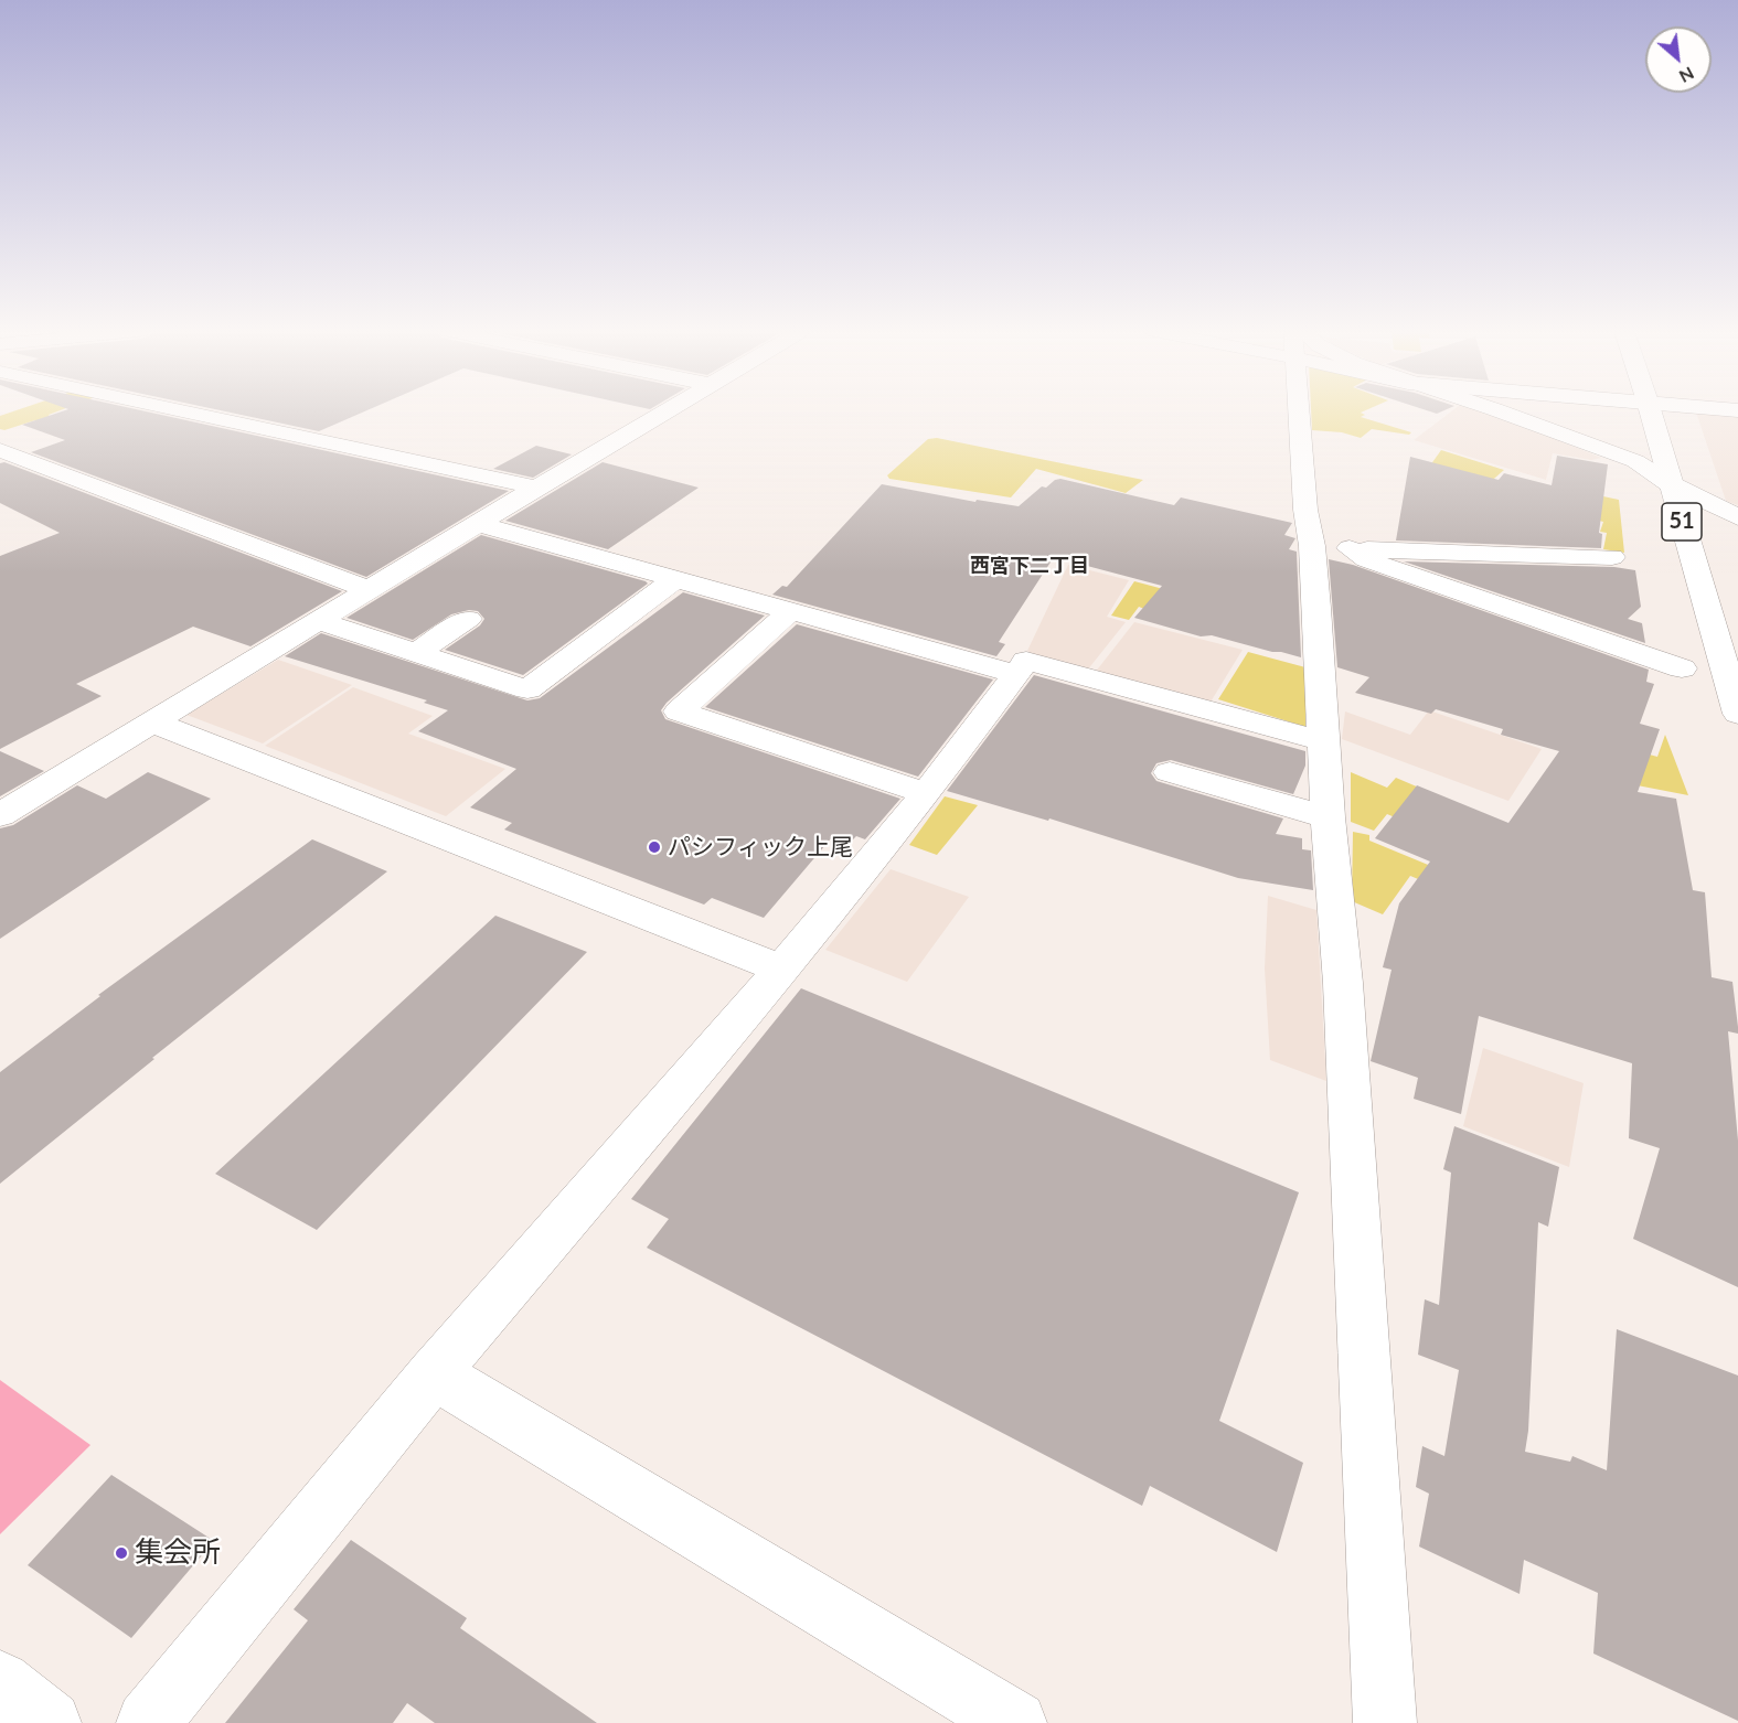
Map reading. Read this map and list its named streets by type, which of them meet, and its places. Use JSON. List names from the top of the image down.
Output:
{
  "streets": {
    "street": ["51"]
  },
  "districts": ["西宮下二丁目"],
  "places": ["パシフィック上尾", "集会所"],
  "north": "bottom right"
}
